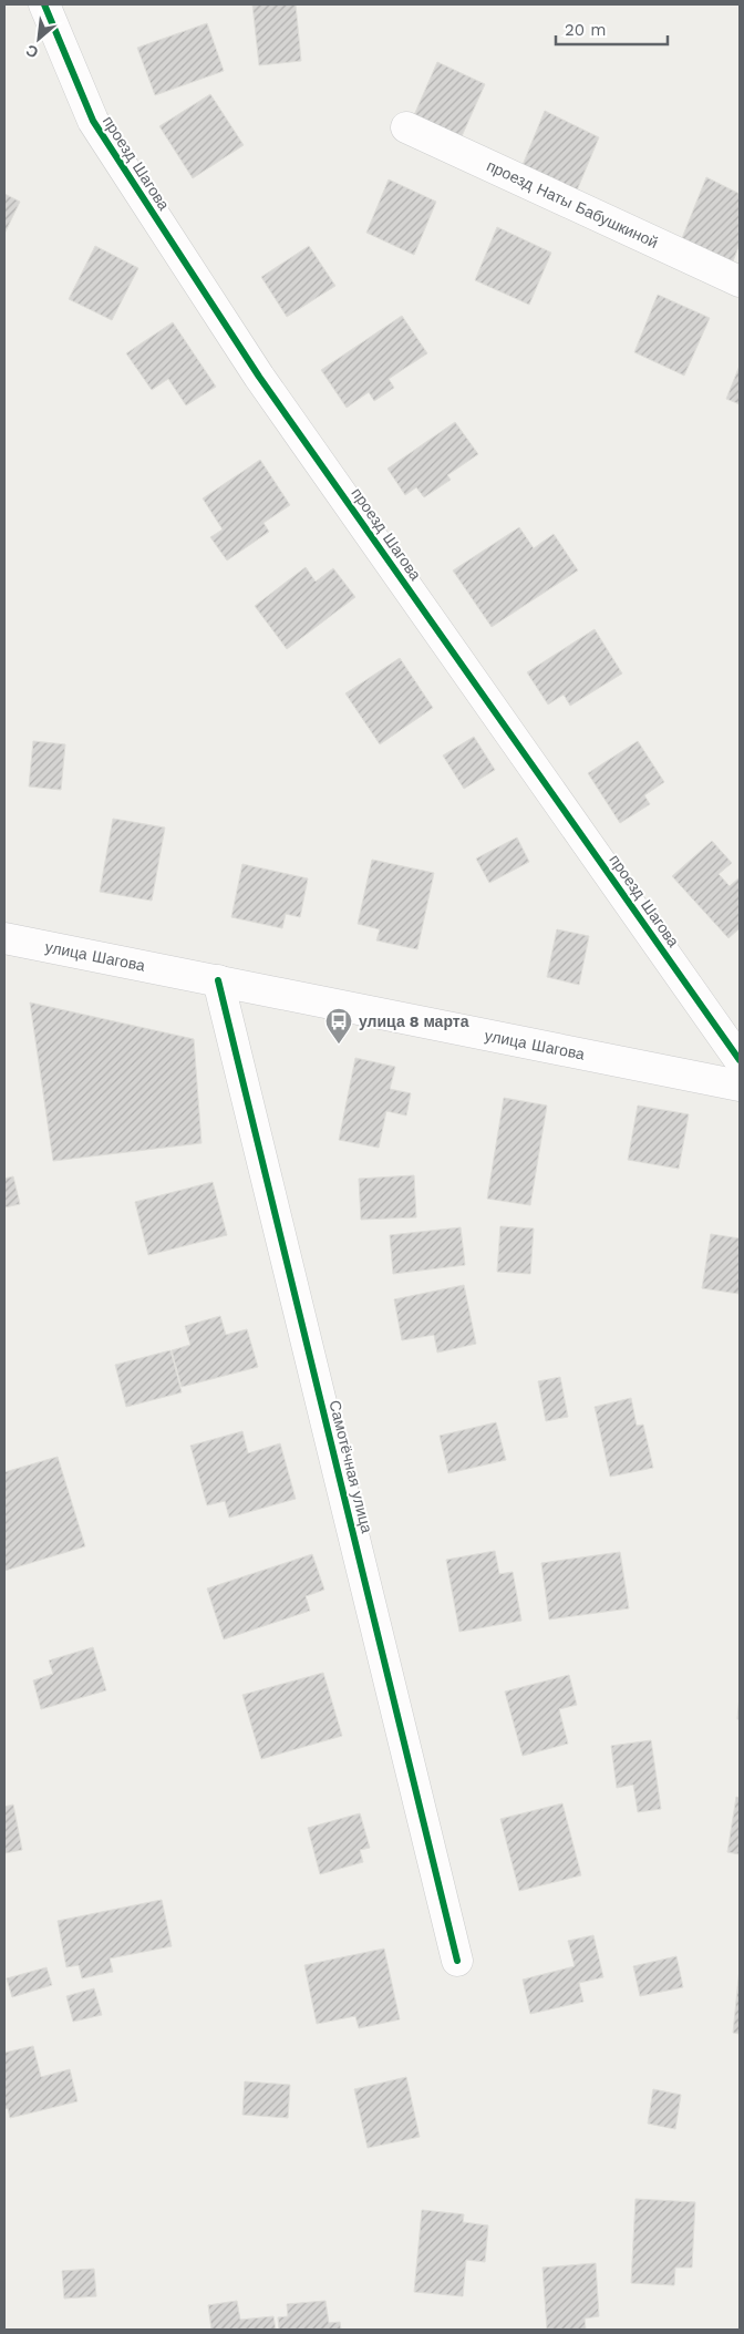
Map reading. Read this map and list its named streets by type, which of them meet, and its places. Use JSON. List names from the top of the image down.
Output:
{
  "streets": {
    "street": [
      "проезд Шагова",
      "проезд Наты Бабушкиной",
      "улица Шагова",
      "Самотёчная улица"
    ]
  },
  "crossings": [
    ["улица Шагова", "Самотёчная улица"]
  ],
  "places": {
    "bus stop": ["улица 8 марта"]
  },
  "scale_bar": "20 m",
  "north": "bottom left"
}
